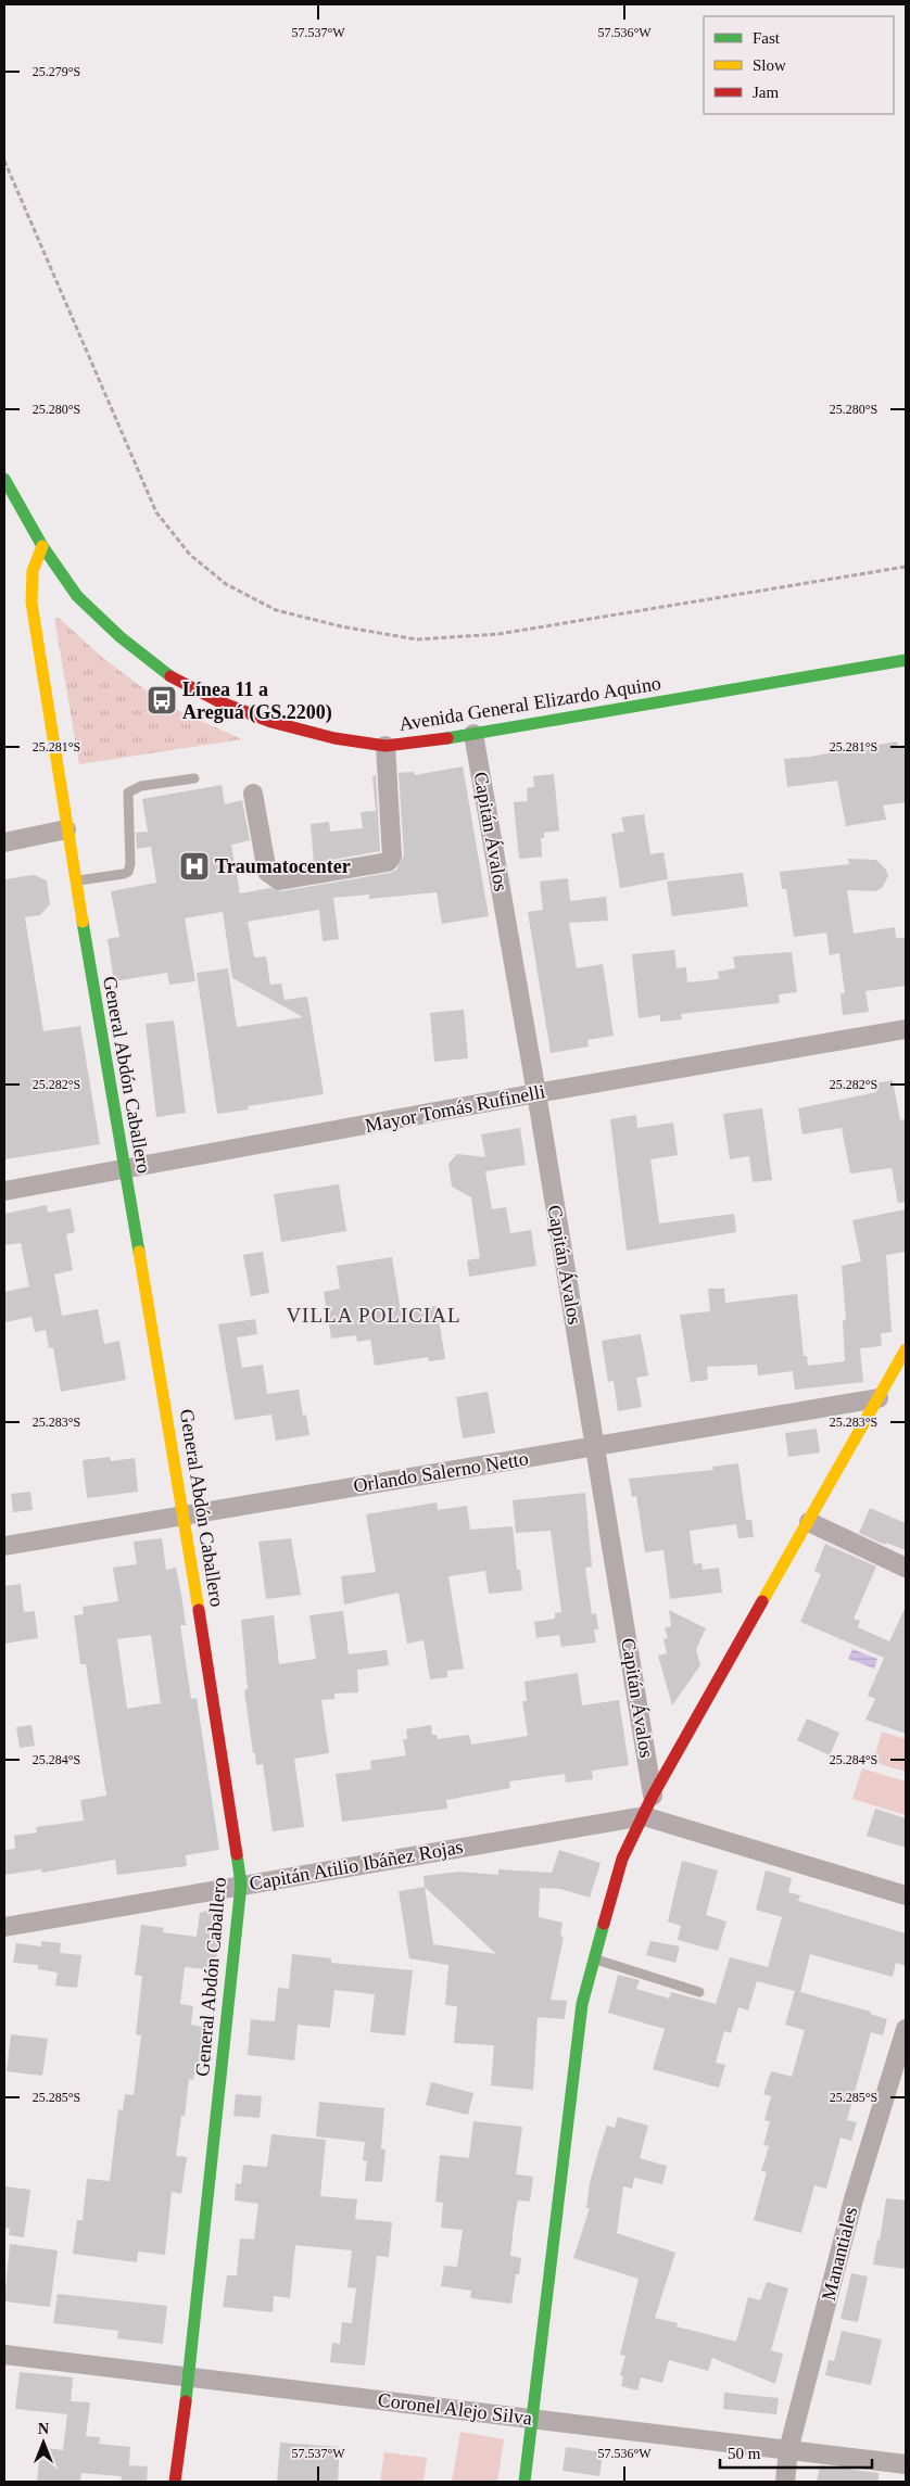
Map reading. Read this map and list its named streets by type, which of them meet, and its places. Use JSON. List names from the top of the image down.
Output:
{
  "streets": {
    "street": [
      "Avenida General Elizardo Aquino",
      "Capitán Ávalos",
      "General Abdón Caballero",
      "Mayor Tomás Rufinelli",
      "Orlando Salerno Netto",
      "Capitán Atilio Ibáñez Rojas",
      "Manantiales",
      "Coronel Alejo Silva"
    ]
  },
  "crossings": [
    ["Avenida General Elizardo Aquino", "Capitán Ávalos"],
    ["Avenida General Elizardo Aquino", "General Abdón Caballero"],
    ["Capitán Ávalos", "Mayor Tomás Rufinelli"],
    ["Capitán Ávalos", "Orlando Salerno Netto"],
    ["General Abdón Caballero", "Mayor Tomás Rufinelli"],
    ["General Abdón Caballero", "Orlando Salerno Netto"],
    ["General Abdón Caballero", "Capitán Atilio Ibáñez Rojas"],
    ["General Abdón Caballero", "Coronel Alejo Silva"],
    ["Manantiales", "Coronel Alejo Silva"]
  ],
  "districts": ["VILLA POLICIAL"],
  "places": {
    "bus stop": ["Línea 11 a Areguá (GS.2200)"],
    "hospital": ["Traumatocenter"]
  },
  "legend": ["Fast", "Slow", "Jam"],
  "scale_bar": "50 m",
  "north": "top",
  "coordinates": [
    "57.537°W",
    "57.536°W",
    "25.279°S",
    "25.280°S",
    "25.281°S",
    "25.282°S",
    "25.283°S",
    "25.284°S",
    "25.285°S"
  ]
}
